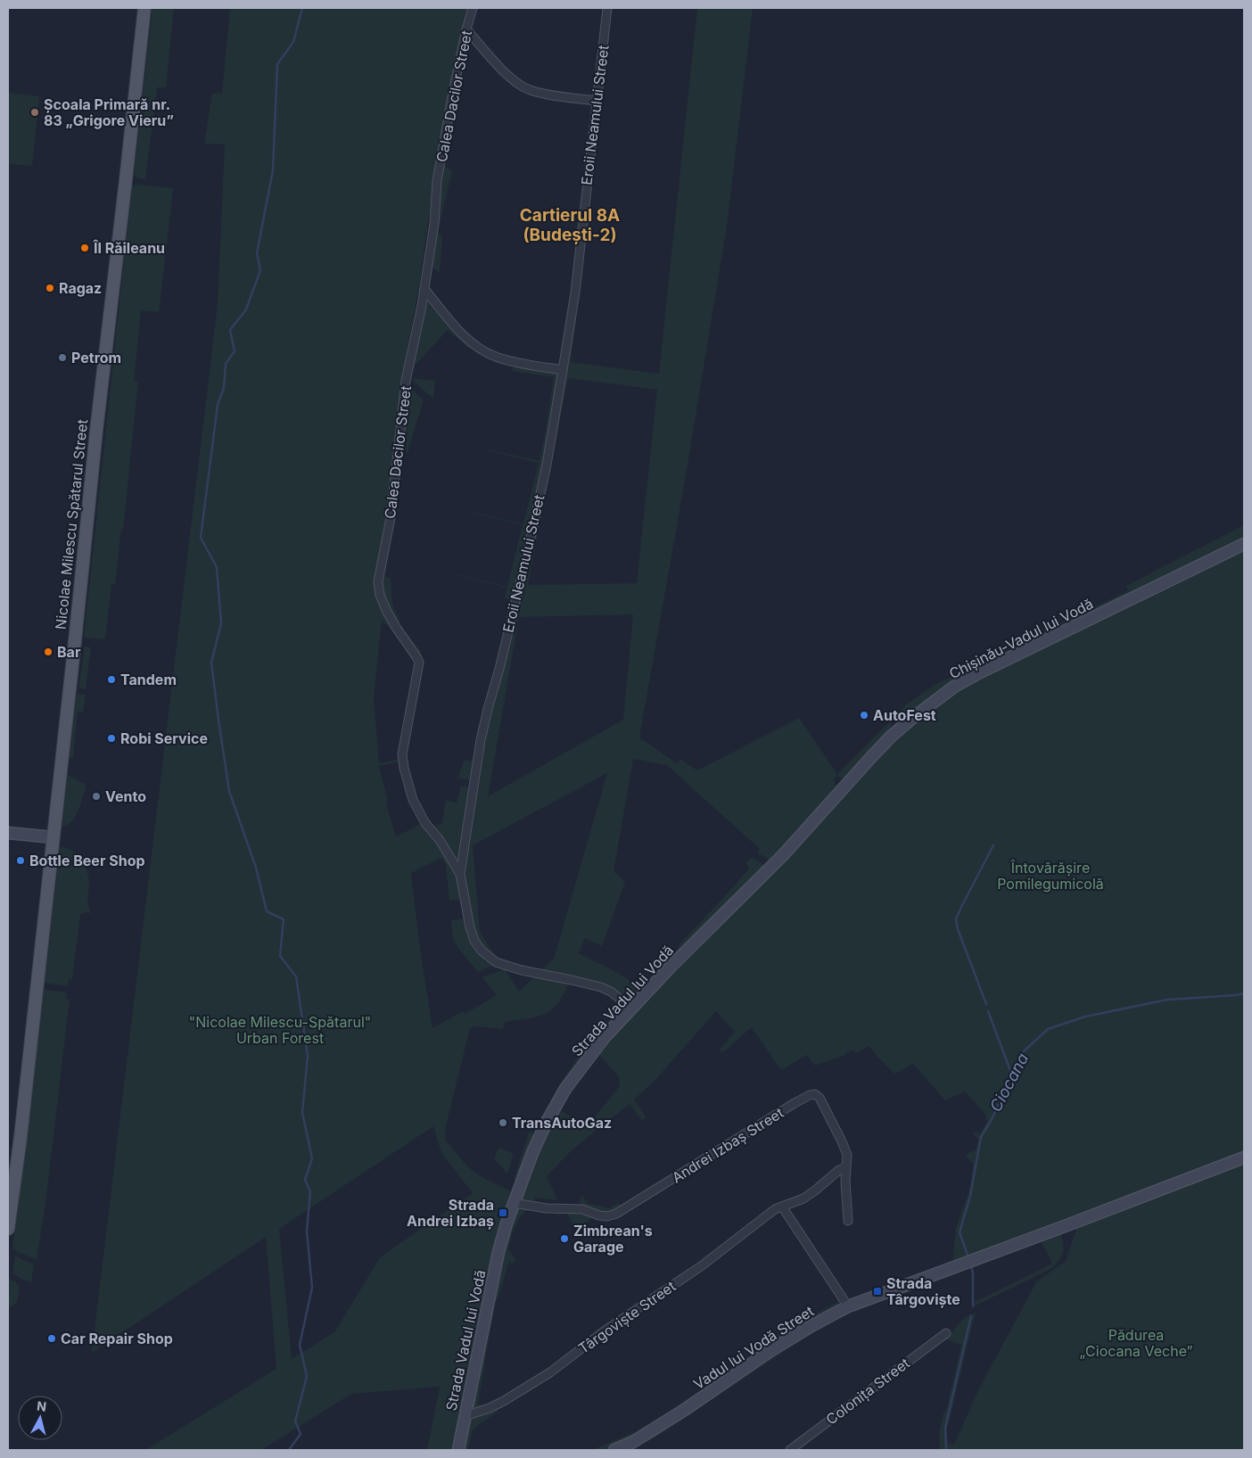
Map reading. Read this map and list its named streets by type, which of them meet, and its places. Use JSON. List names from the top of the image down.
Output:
{
  "streets": {
    "main road": [
      "Nicolae Milescu Spătarul Street",
      "Chișinău-Vadul lui Vodă",
      "Strada Vadul lui Vodă",
      "Vadul lui Vodă Street"
    ],
    "street": [
      "Calea Dacilor Street",
      "Eroii Neamului Street",
      "Andrei Izbaș Street",
      "Târgoviște Street",
      "Colonița Street"
    ]
  },
  "crossings": [
    ["Calea Dacilor Street", "Eroii Neamului Street"],
    ["Eroii Neamului Street", "Strada Vadul lui Vodă"],
    ["Chișinău-Vadul lui Vodă", "Strada Vadul lui Vodă"],
    ["Strada Vadul lui Vodă", "Andrei Izbaș Street"],
    ["Strada Vadul lui Vodă", "Târgoviște Street"],
    ["Andrei Izbaș Street", "Târgoviște Street"]
  ],
  "districts": ["Cartierul 8A (Budești-2)"],
  "water": ["Ciocana"],
  "parks": ["Întovărășire Pomilegumicolă", "\"Nicolae Milescu-Spătarul\" Urban Forest", "Pădurea „Ciocana Veche”"],
  "places": {
    "other": [
      "Școala Primară nr. 83 „Grigore Vieru”",
      "ÎI Răileanu",
      "Ragaz",
      "Petrom",
      "Bar",
      "Tandem",
      "AutoFest",
      "Robi Service",
      "Vento",
      "Bottle Beer Shop",
      "TransAutoGaz",
      "Zimbrean's Garage",
      "Car Repair Shop"
    ],
    "transit": ["Strada Andrei Izbaș", "Strada Târgoviște"]
  },
  "north": "top"
}
